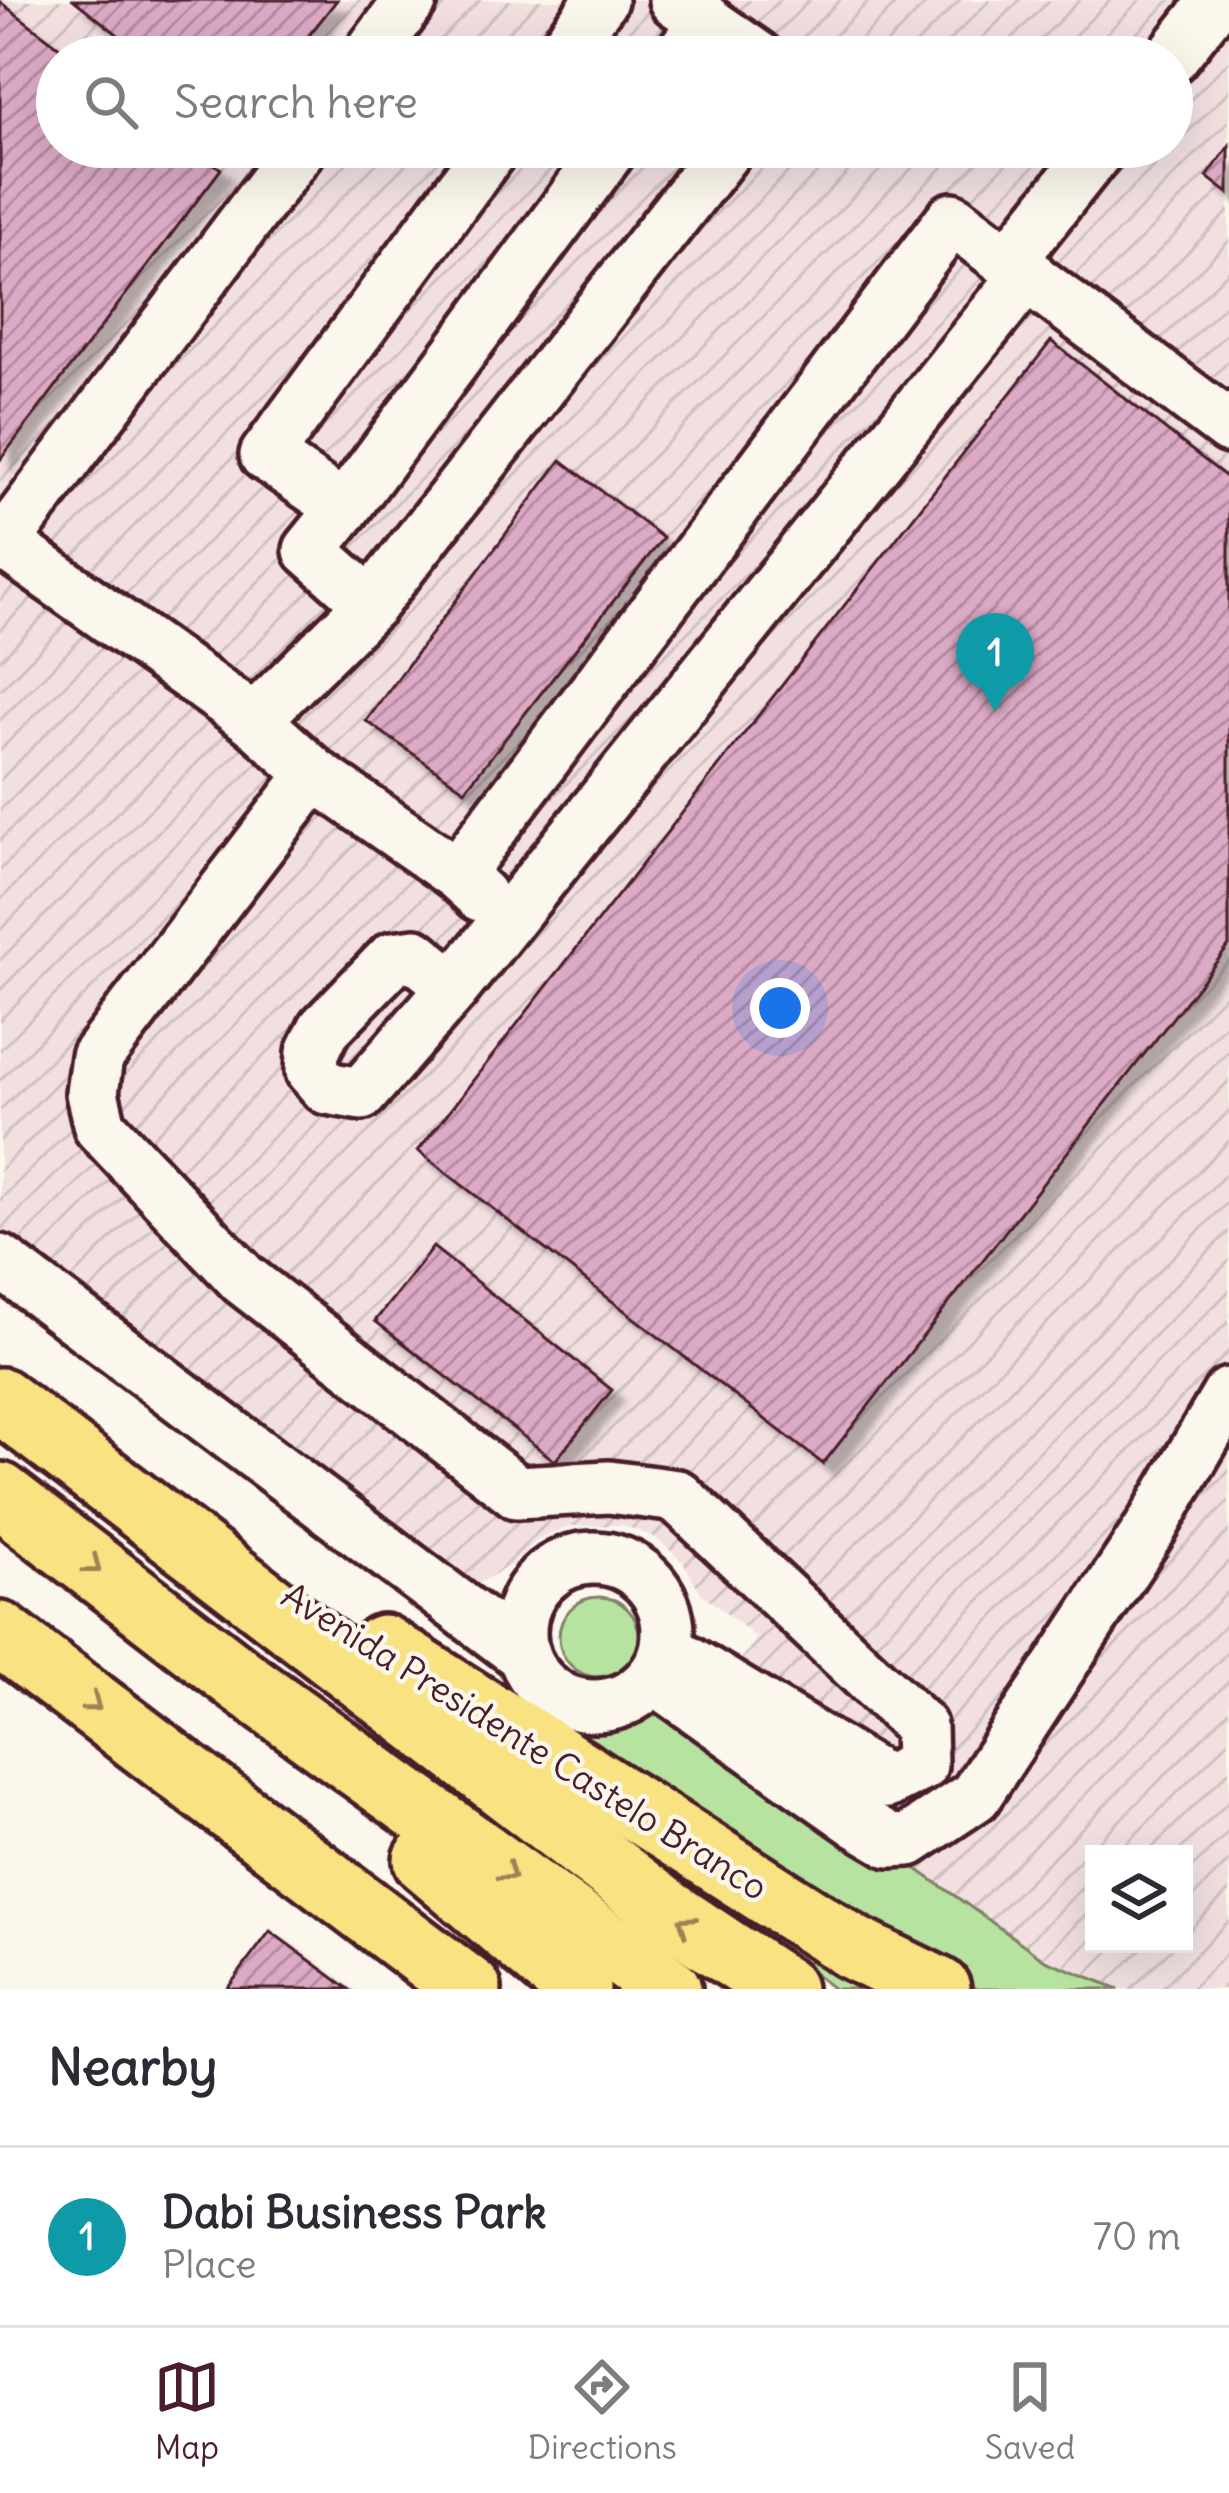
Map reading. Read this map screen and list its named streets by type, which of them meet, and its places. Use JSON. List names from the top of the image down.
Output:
{
  "streets": {
    "main road": ["Avenida Presidente Castelo Branco"]
  },
  "page": {
    "search": "Search here",
    "pins": "1",
    "heading": "Nearby",
    "list": [
      {
        "mark": "1",
        "name": "Dabi Business Park",
        "note": "Place",
        "value": "70 m"
      }
    ],
    "nav": ["Map", "Directions", "Saved"]
  }
}
